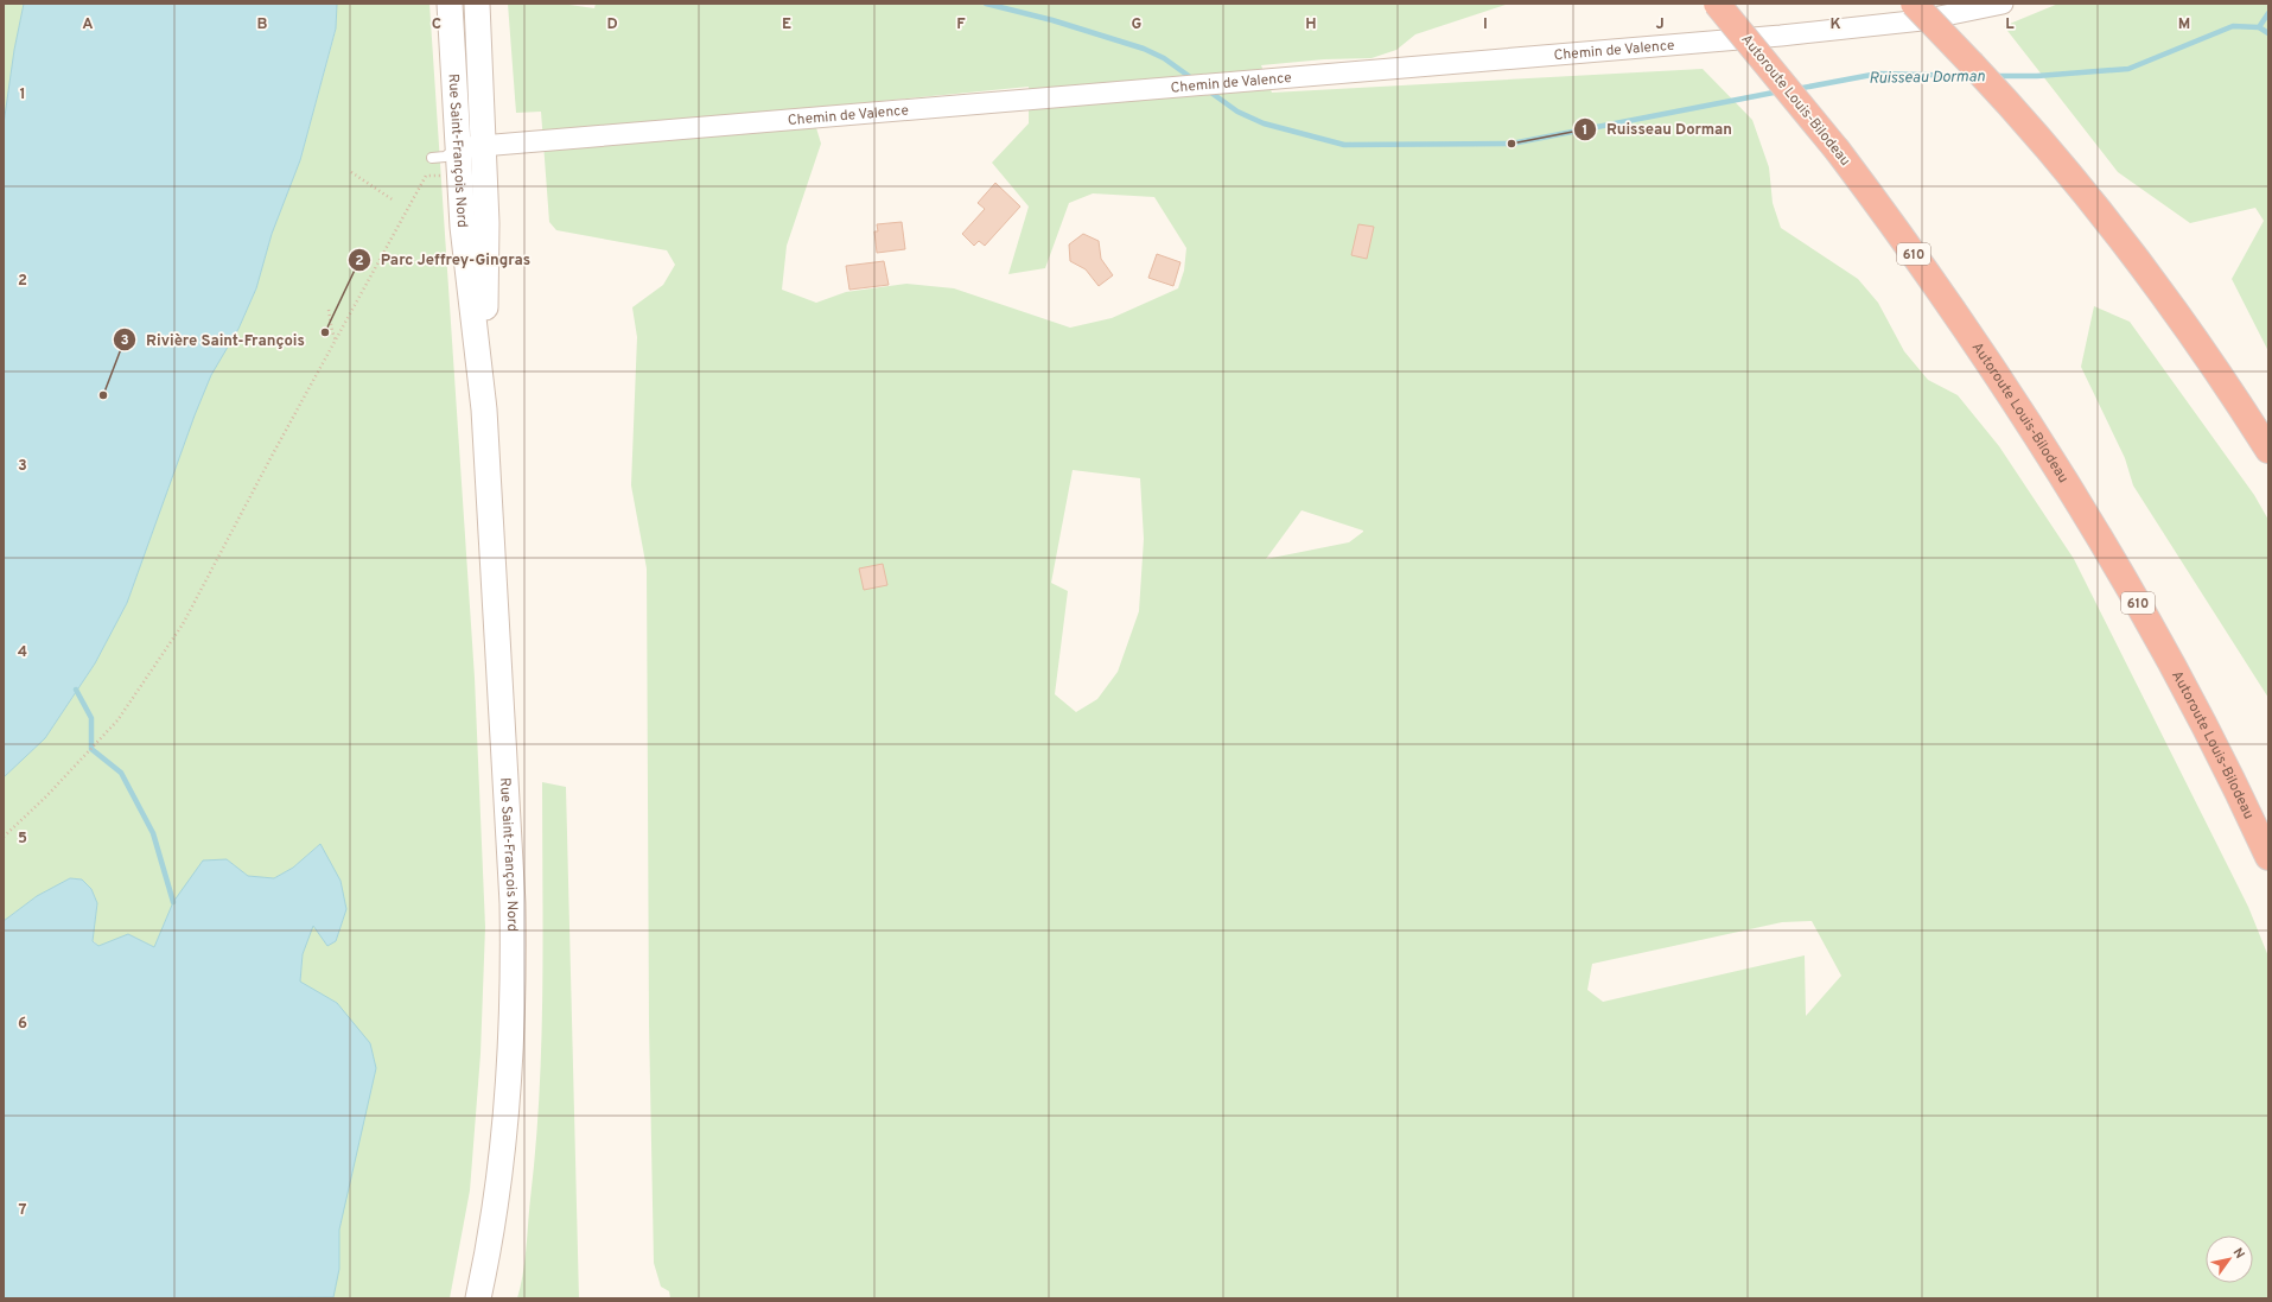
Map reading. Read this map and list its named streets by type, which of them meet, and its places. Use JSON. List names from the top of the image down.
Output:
{
  "streets": {
    "highway": ["Autoroute Louis-Bilodeau", "610"],
    "street": ["Chemin de Valence", "Rue Saint-François Nord"]
  },
  "crossings": [
    ["Chemin de Valence", "Rue Saint-François Nord"]
  ],
  "water": ["Ruisseau Dorman"],
  "places": ["Ruisseau Dorman", "Parc Jeffrey-Gingras", "Rivière Saint-François"],
  "north": "top right",
  "grid": {
    "columns": [
      "A",
      "B",
      "C",
      "D",
      "E",
      "F",
      "G",
      "H",
      "I",
      "J",
      "K",
      "L",
      "M"
    ],
    "rows": [
      "1",
      "2",
      "3",
      "4",
      "5",
      "6",
      "7"
    ]
  }
}
